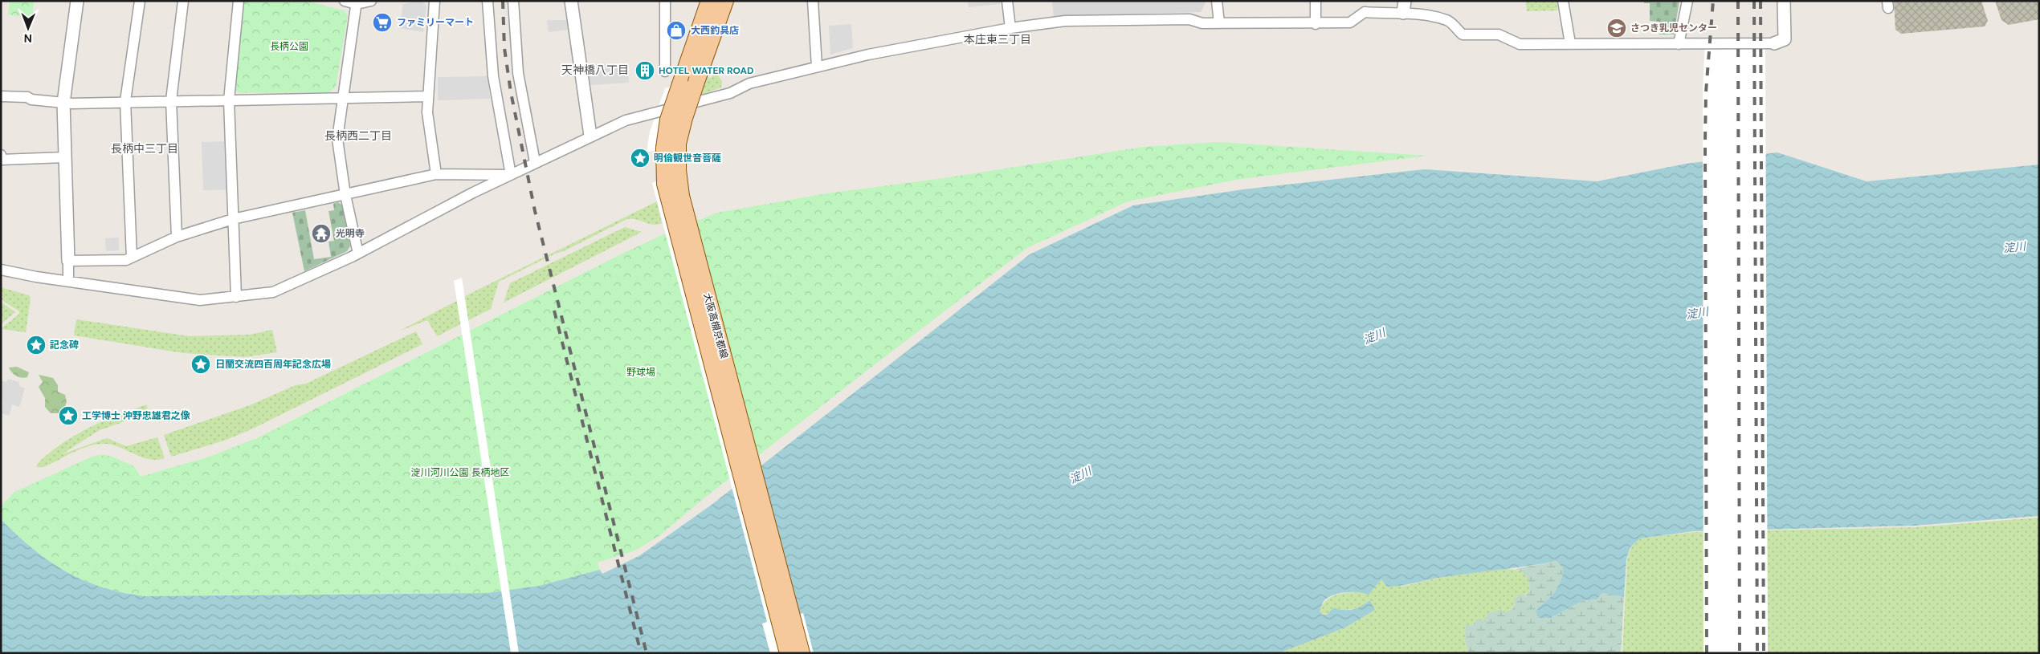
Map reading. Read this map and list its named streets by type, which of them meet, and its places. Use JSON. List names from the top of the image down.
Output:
{
  "streets": {
    "main road": ["大阪高槻京都線"]
  },
  "districts": [
    "本庄東三丁目",
    "天神橋八丁目",
    "長柄西二丁目",
    "長柄中三丁目"
  ],
  "water": ["淀川"],
  "parks": ["長柄公園", "野球場", "淀川河川公園 長柄地区"],
  "places": {
    "supermarket": ["ファミリーマート"],
    "school or university": ["さつき乳児センター"],
    "shop": ["大西釣具店"],
    "building": ["HOTEL WATER ROAD"],
    "place": [
      "明倫観世音菩薩",
      "記念碑",
      "日蘭交流四百周年記念広場",
      "工学博士 沖野忠雄君之像"
    ],
    "temple": ["光明寺"]
  },
  "north": "bottom"
}
